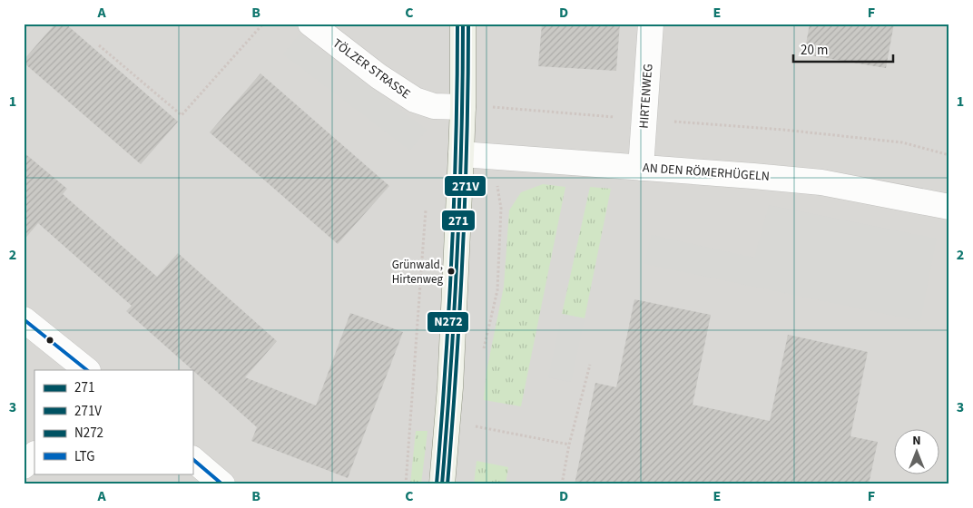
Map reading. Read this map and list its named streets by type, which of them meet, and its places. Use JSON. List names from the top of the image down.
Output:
{
  "streets": {
    "street": ["TÖLZER STRASSE", "HIRTENWEG", "AN DEN RÖMERHÜGELN"]
  },
  "crossings": [
    ["HIRTENWEG", "AN DEN RÖMERHÜGELN"]
  ],
  "places": ["Grünwald, Hirtenweg"],
  "lines": [
    "transit line 271",
    "transit line 271V",
    "transit line N272",
    "transit line LTG"
  ],
  "legend": [
    "271",
    "271V",
    "N272",
    "LTG"
  ],
  "scale_bar": "20 m",
  "north": "top",
  "grid": {
    "columns": [
      "A",
      "B",
      "C",
      "D",
      "E",
      "F"
    ],
    "rows": ["1", "2", "3"]
  }
}
